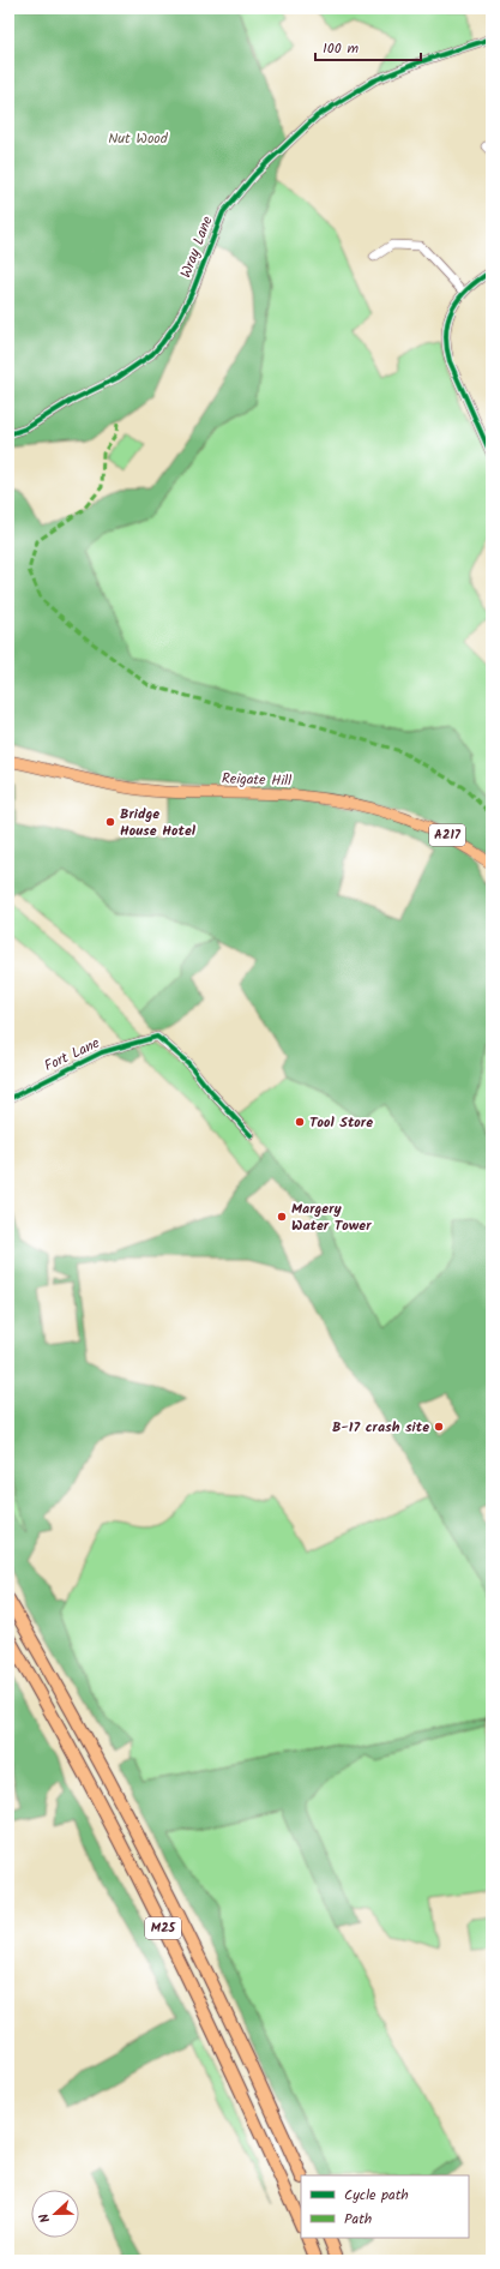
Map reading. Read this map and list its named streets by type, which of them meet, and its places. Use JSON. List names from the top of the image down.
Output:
{
  "streets": {
    "highway": ["M25"],
    "main road": ["Reigate Hill", "A217"],
    "street": ["Wray Lane", "Fort Lane"]
  },
  "parks": ["Nut Wood"],
  "places": [
    "Bridge House Hotel",
    "Tool Store",
    "Margery Water Tower",
    "B-17 crash site"
  ],
  "legend": ["Cycle path", "Path"],
  "scale_bar": "100 m",
  "north": "left"
}
